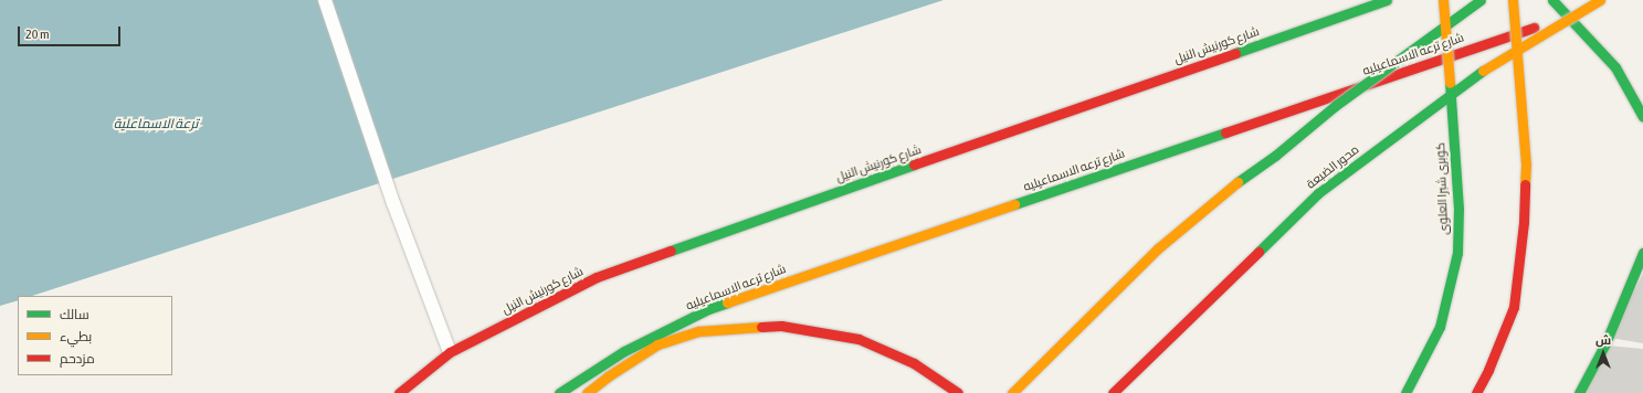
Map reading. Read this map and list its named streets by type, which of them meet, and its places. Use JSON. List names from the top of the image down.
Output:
{
  "streets": {
    "main road": [
      "شارع كورنيش النيل",
      "شارع ترعه الاسماعيليه",
      "محور الضبعة",
      "كوبرى شبرا العلوى"
    ]
  },
  "water": ["ترعة الاسماعلية"],
  "legend": ["سالك", "بطيء", "مزدحم"],
  "scale_bar": "20 m",
  "north": "top"
}
